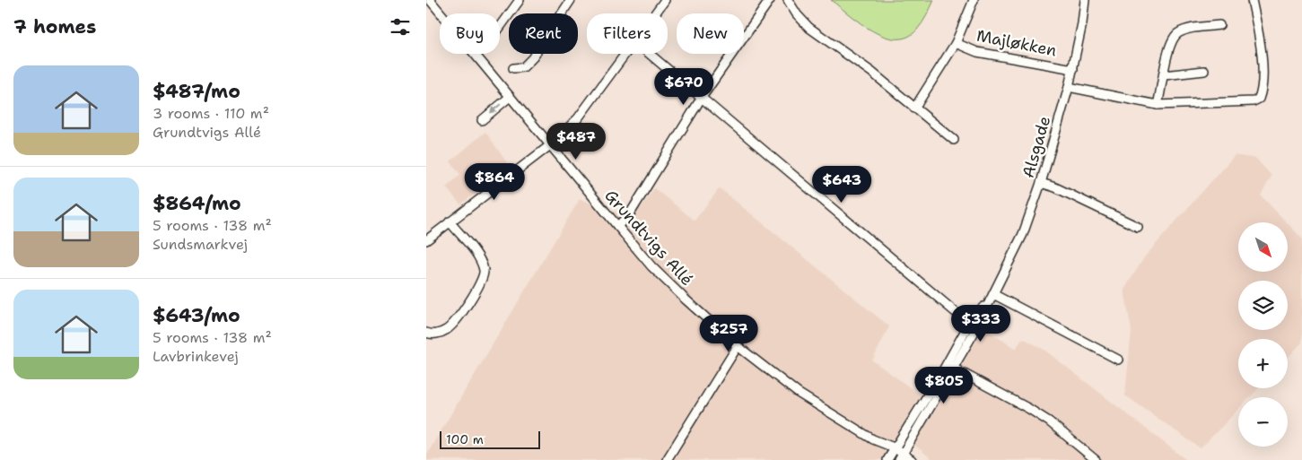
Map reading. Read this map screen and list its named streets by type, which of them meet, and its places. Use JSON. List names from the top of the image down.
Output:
{
  "streets": {
    "street": ["Majløkken", "Alsgade", "Grundtvigs Allé"]
  },
  "crossings": [
    ["Majløkken", "Alsgade"],
    ["Alsgade", "Grundtvigs Allé"]
  ],
  "scale_bar": "100 m",
  "north": "bottom right",
  "page": {
    "heading": "7 homes",
    "chip": [
      "Buy",
      "Rent",
      "Filters",
      "New"
    ],
    "list": [
      {
        "name": "$487/mo",
        "note": "3 rooms · 110 m² · Grundtvigs Allé"
      },
      {
        "name": "$864/mo",
        "note": "5 rooms · 138 m² · Sundsmarkvej"
      },
      {
        "name": "$643/mo",
        "note": "5 rooms · 138 m² · Lavbrinkevej"
      }
    ],
    "price": [
      "$670",
      "$487",
      "$864",
      "$643",
      "$333",
      "$257",
      "$805"
    ],
    "map_buttons": ["+", "−"],
    "scale": "100 m"
  }
}
